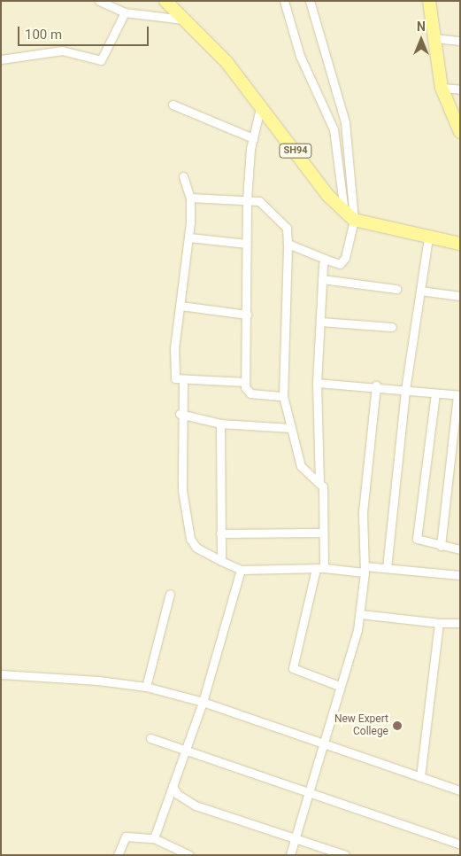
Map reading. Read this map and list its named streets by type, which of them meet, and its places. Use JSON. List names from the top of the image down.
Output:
{
  "streets": {
    "main road": ["SH94"]
  },
  "places": ["New Expert College"],
  "scale_bar": "100 m",
  "north": "top"
}
